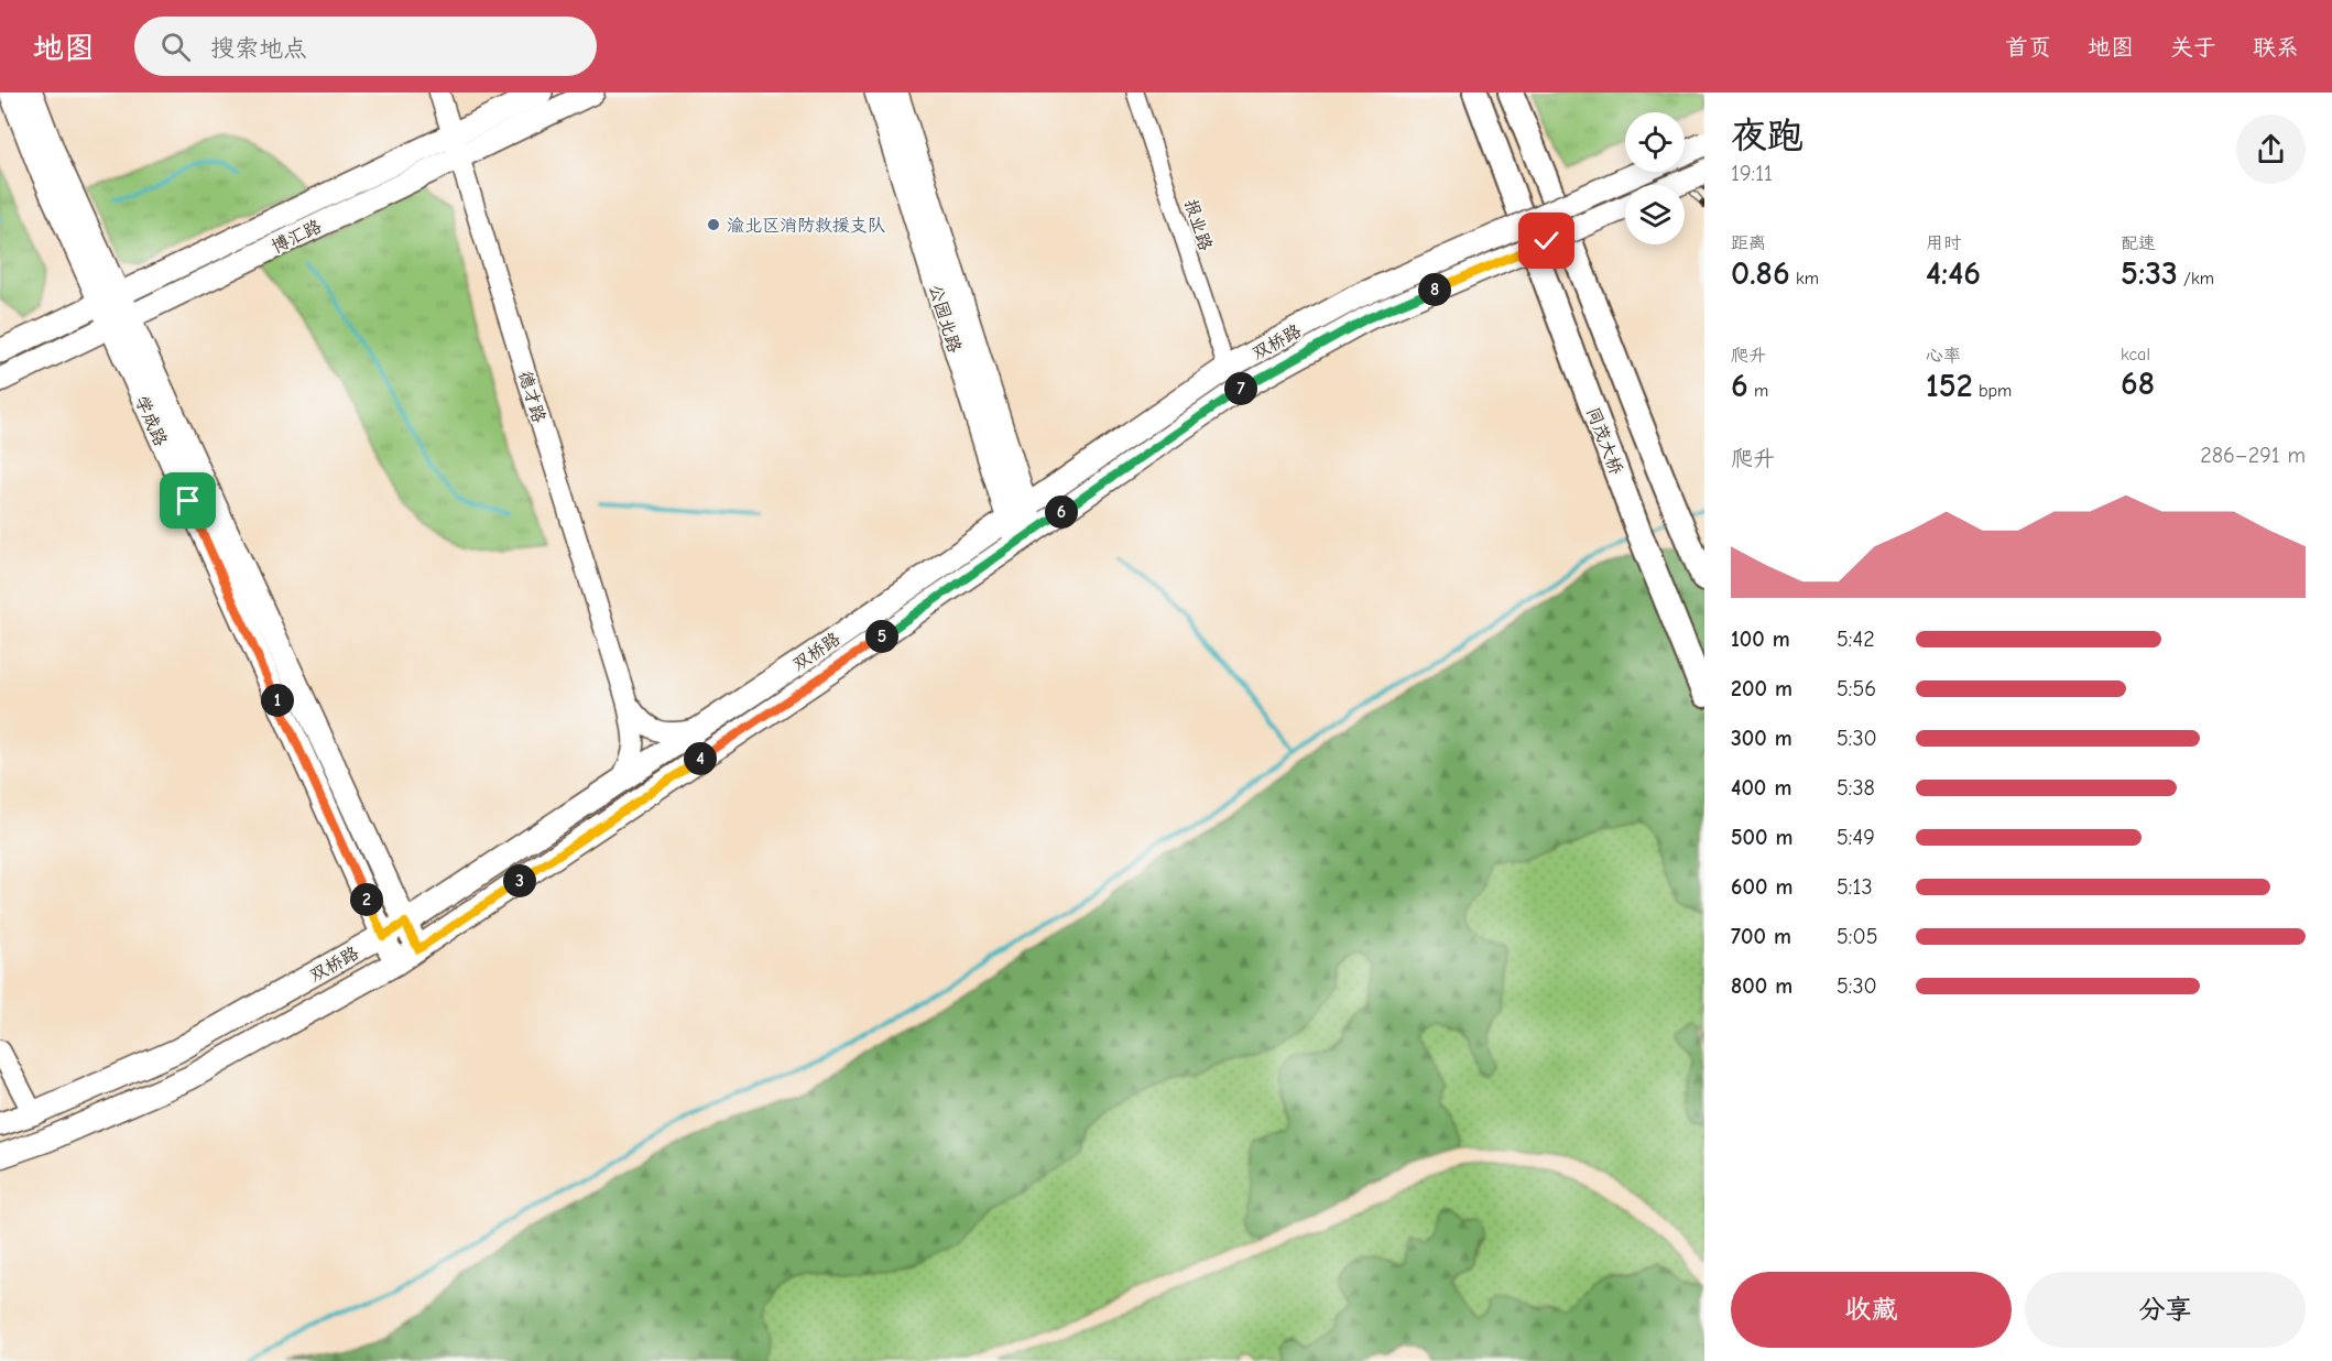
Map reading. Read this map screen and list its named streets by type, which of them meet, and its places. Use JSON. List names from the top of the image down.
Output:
{
  "streets": {
    "main road": [
      "博汇路",
      "公园北路",
      "双桥路",
      "学成路",
      "同茂大桥"
    ],
    "street": ["报业路", "德才路"]
  },
  "crossings": [
    ["报业路", "双桥路"],
    ["博汇路", "德才路"],
    ["博汇路", "学成路"],
    ["公园北路", "双桥路"],
    ["双桥路", "德才路"],
    ["双桥路", "学成路"]
  ],
  "places": ["渝北区消防救援支队"],
  "page": {
    "header": "地图",
    "search": "搜索地点",
    "nav": [
      "首页",
      "地图",
      "关于",
      "联系"
    ],
    "heading": ["夜跑", "19:11"],
    "stats": [
      ["距离", "0.86 km"],
      ["用时", "4:46"],
      ["配速", "5:33 /km"],
      ["爬升", "6 m"],
      ["心率", "152 bpm"],
      ["kcal", "68"]
    ],
    "pins": [
      "8",
      "7",
      "6",
      "5",
      "1",
      "4",
      "3",
      "2"
    ],
    "chart": ["爬升", "286–291 m"],
    "list": [
      {
        "name": "100 m",
        "note": "5:42"
      },
      {
        "name": "200 m",
        "note": "5:56"
      },
      {
        "name": "300 m",
        "note": "5:30"
      },
      {
        "name": "400 m",
        "note": "5:38"
      },
      {
        "name": "500 m",
        "note": "5:49"
      },
      {
        "name": "600 m",
        "note": "5:13"
      },
      {
        "name": "700 m",
        "note": "5:05"
      },
      {
        "name": "800 m",
        "note": "5:30"
      }
    ],
    "buttons": ["收藏", "分享"]
  }
}
